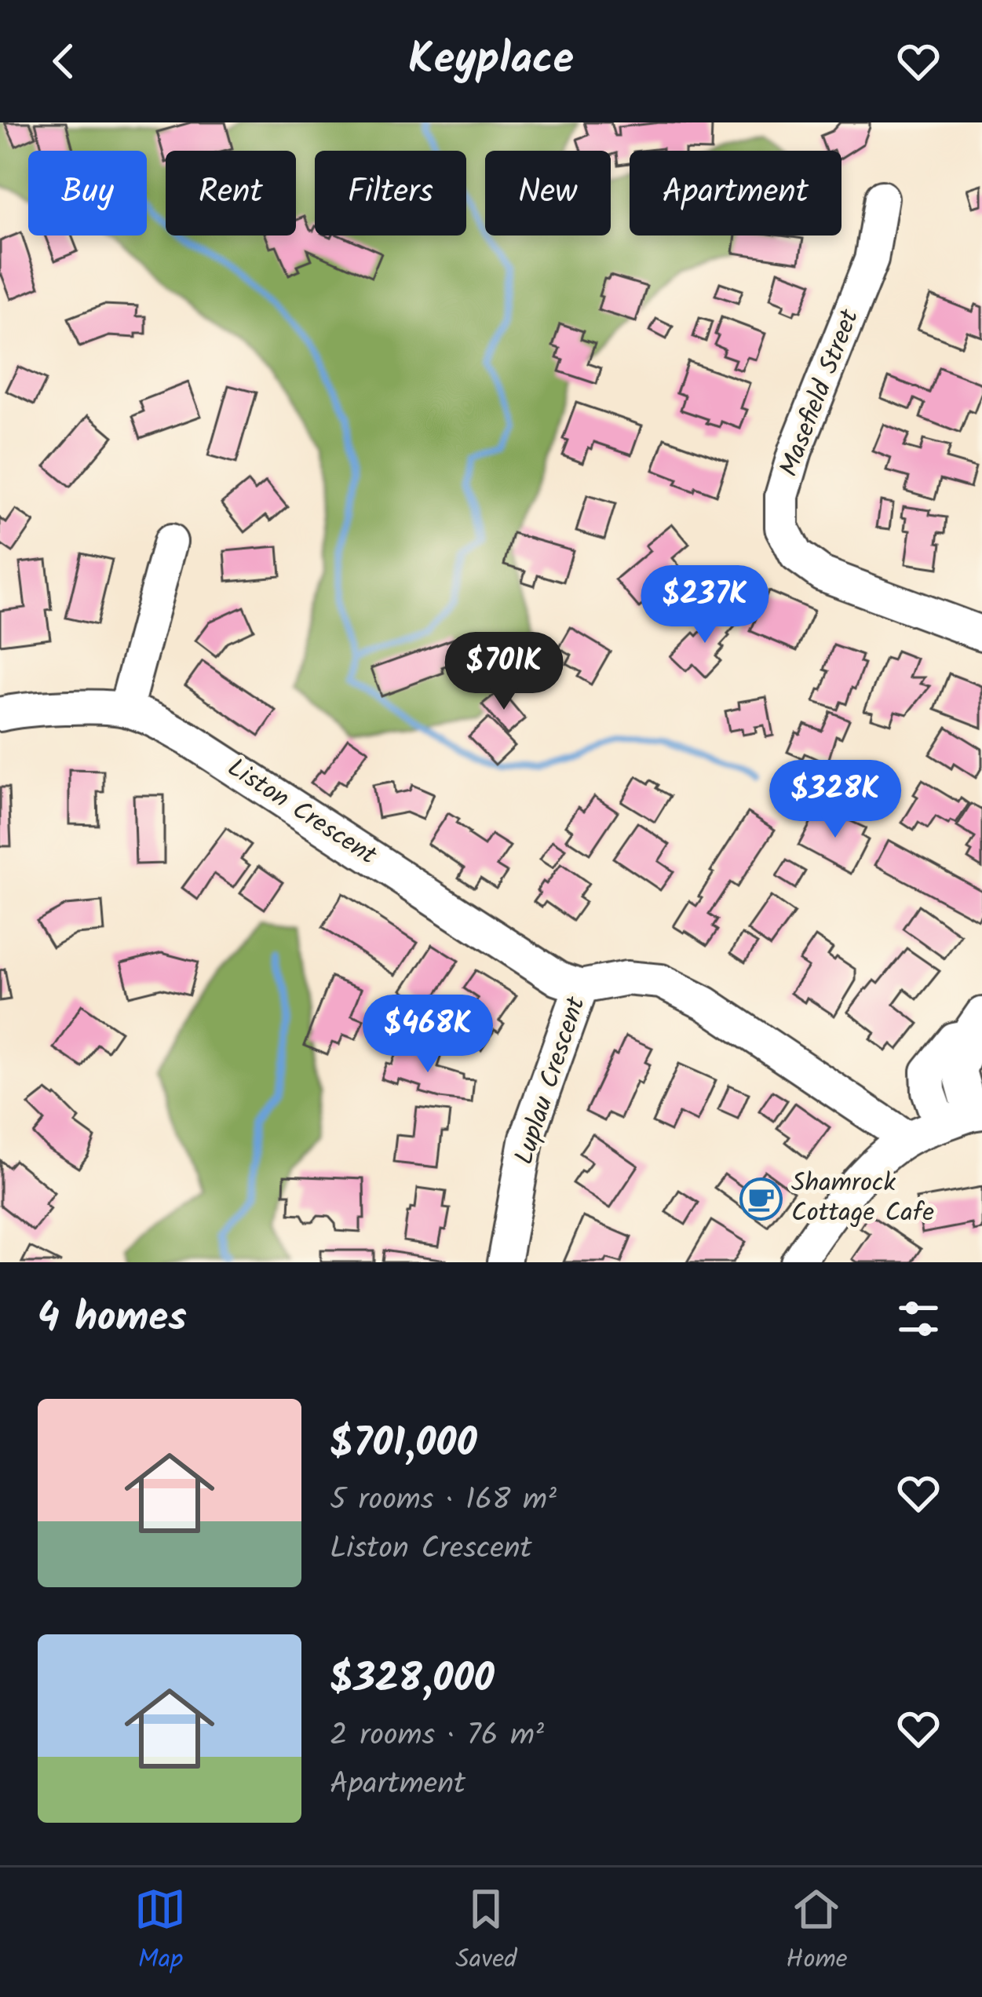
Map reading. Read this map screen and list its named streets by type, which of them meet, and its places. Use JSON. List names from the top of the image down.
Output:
{
  "streets": {
    "street": ["Masefield Street", "Liston Crescent", "Luplau Crescent"]
  },
  "crossings": [
    ["Liston Crescent", "Luplau Crescent"]
  ],
  "places": {
    "cafe": ["Shamrock Cottage Cafe"]
  },
  "page": {
    "header": "Keyplace",
    "chip": [
      "Buy",
      "Rent",
      "Filters",
      "New",
      "Apartment"
    ],
    "price": [
      "$237K",
      "$701K",
      "$328K",
      "$468K"
    ],
    "heading": "4 homes",
    "list": [
      {
        "name": "$701,000",
        "note": "5 rooms · 168 m² · Liston Crescent"
      },
      {
        "name": "$328,000",
        "note": "2 rooms · 76 m² · Apartment"
      }
    ],
    "tabs": ["Map", "Saved", "Home"]
  }
}
